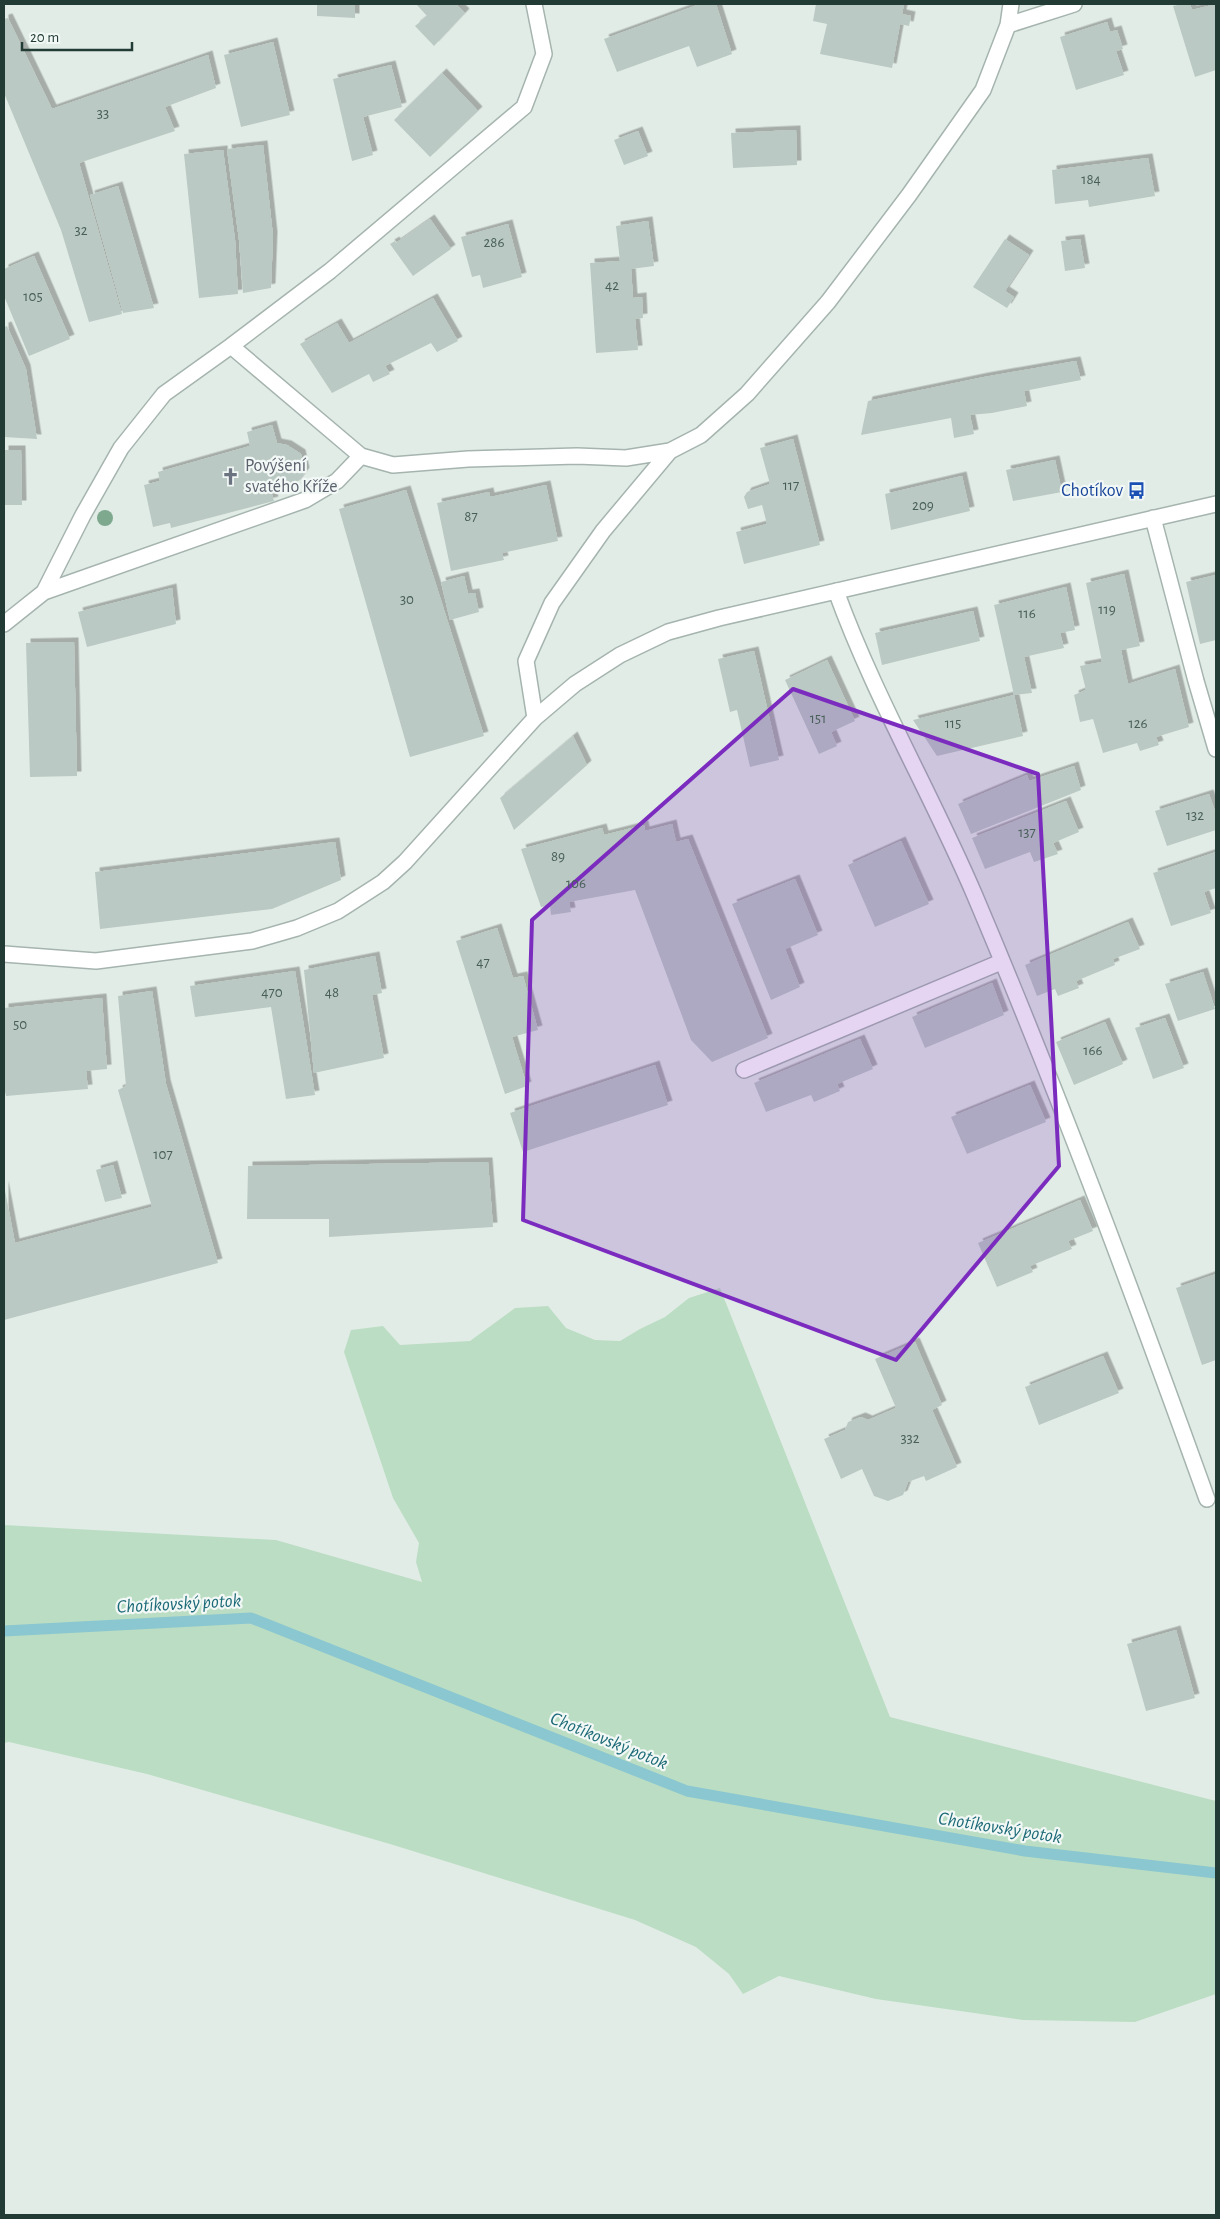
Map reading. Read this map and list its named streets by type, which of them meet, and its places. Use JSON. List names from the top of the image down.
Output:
{
  "water": ["Chotíkovský potok"],
  "places": {
    "church": ["Povýšení svatého Kříže"],
    "bus stop": ["Chotíkov"]
  },
  "house_numbers": [
    "33",
    "184",
    "32",
    "286",
    "42",
    "105",
    "117",
    "209",
    "87",
    "30",
    "119",
    "116",
    "151",
    "115",
    "126",
    "132",
    "137",
    "89",
    "106",
    "47",
    "470",
    "48",
    "50",
    "166",
    "107",
    "332"
  ],
  "scale_bar": "20 m"
}
